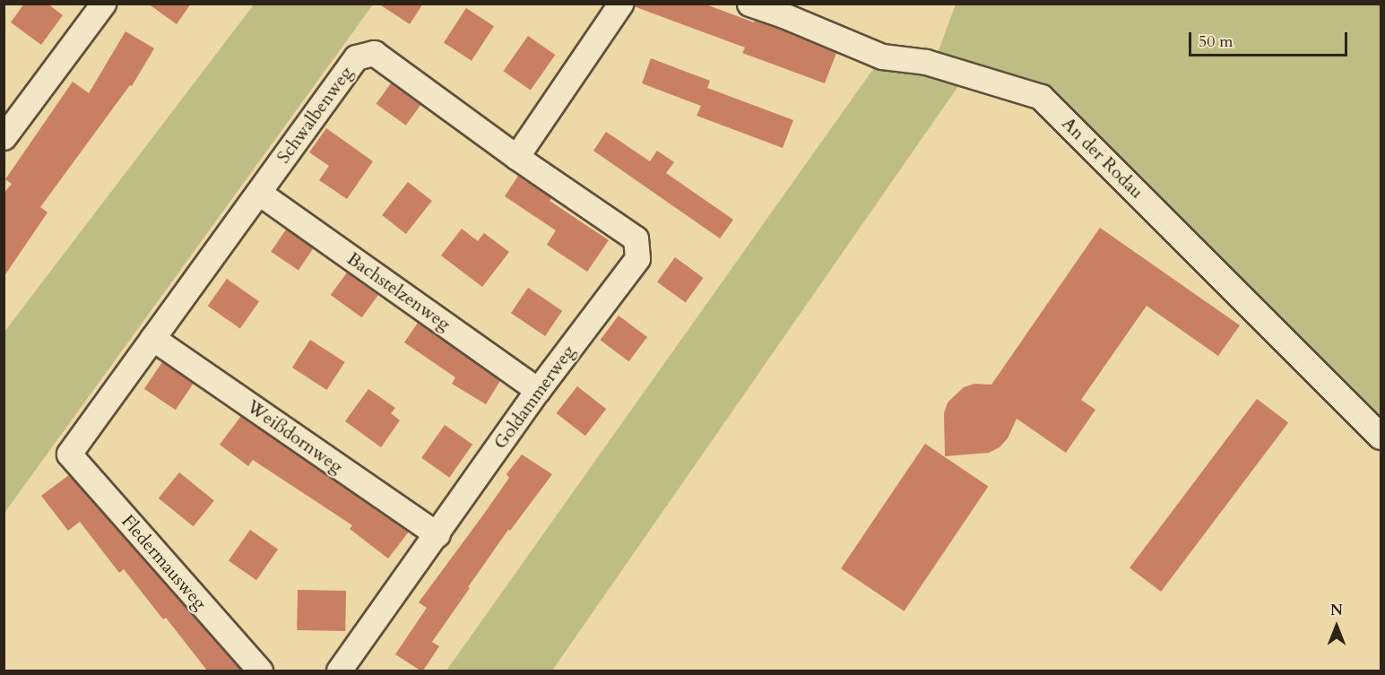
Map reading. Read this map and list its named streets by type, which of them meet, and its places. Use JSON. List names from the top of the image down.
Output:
{
  "streets": {
    "street": [
      "Schwalbenweg",
      "An der Rodau",
      "Bachstelzenweg",
      "Goldammerweg",
      "Weißdornweg",
      "Fledermausweg"
    ]
  },
  "crossings": [
    ["Schwalbenweg", "Bachstelzenweg"],
    ["Schwalbenweg", "Goldammerweg"],
    ["Schwalbenweg", "Weißdornweg"],
    ["Schwalbenweg", "Fledermausweg"],
    ["Bachstelzenweg", "Goldammerweg"],
    ["Goldammerweg", "Weißdornweg"]
  ],
  "scale_bar": "50 m",
  "north": "top"
}
